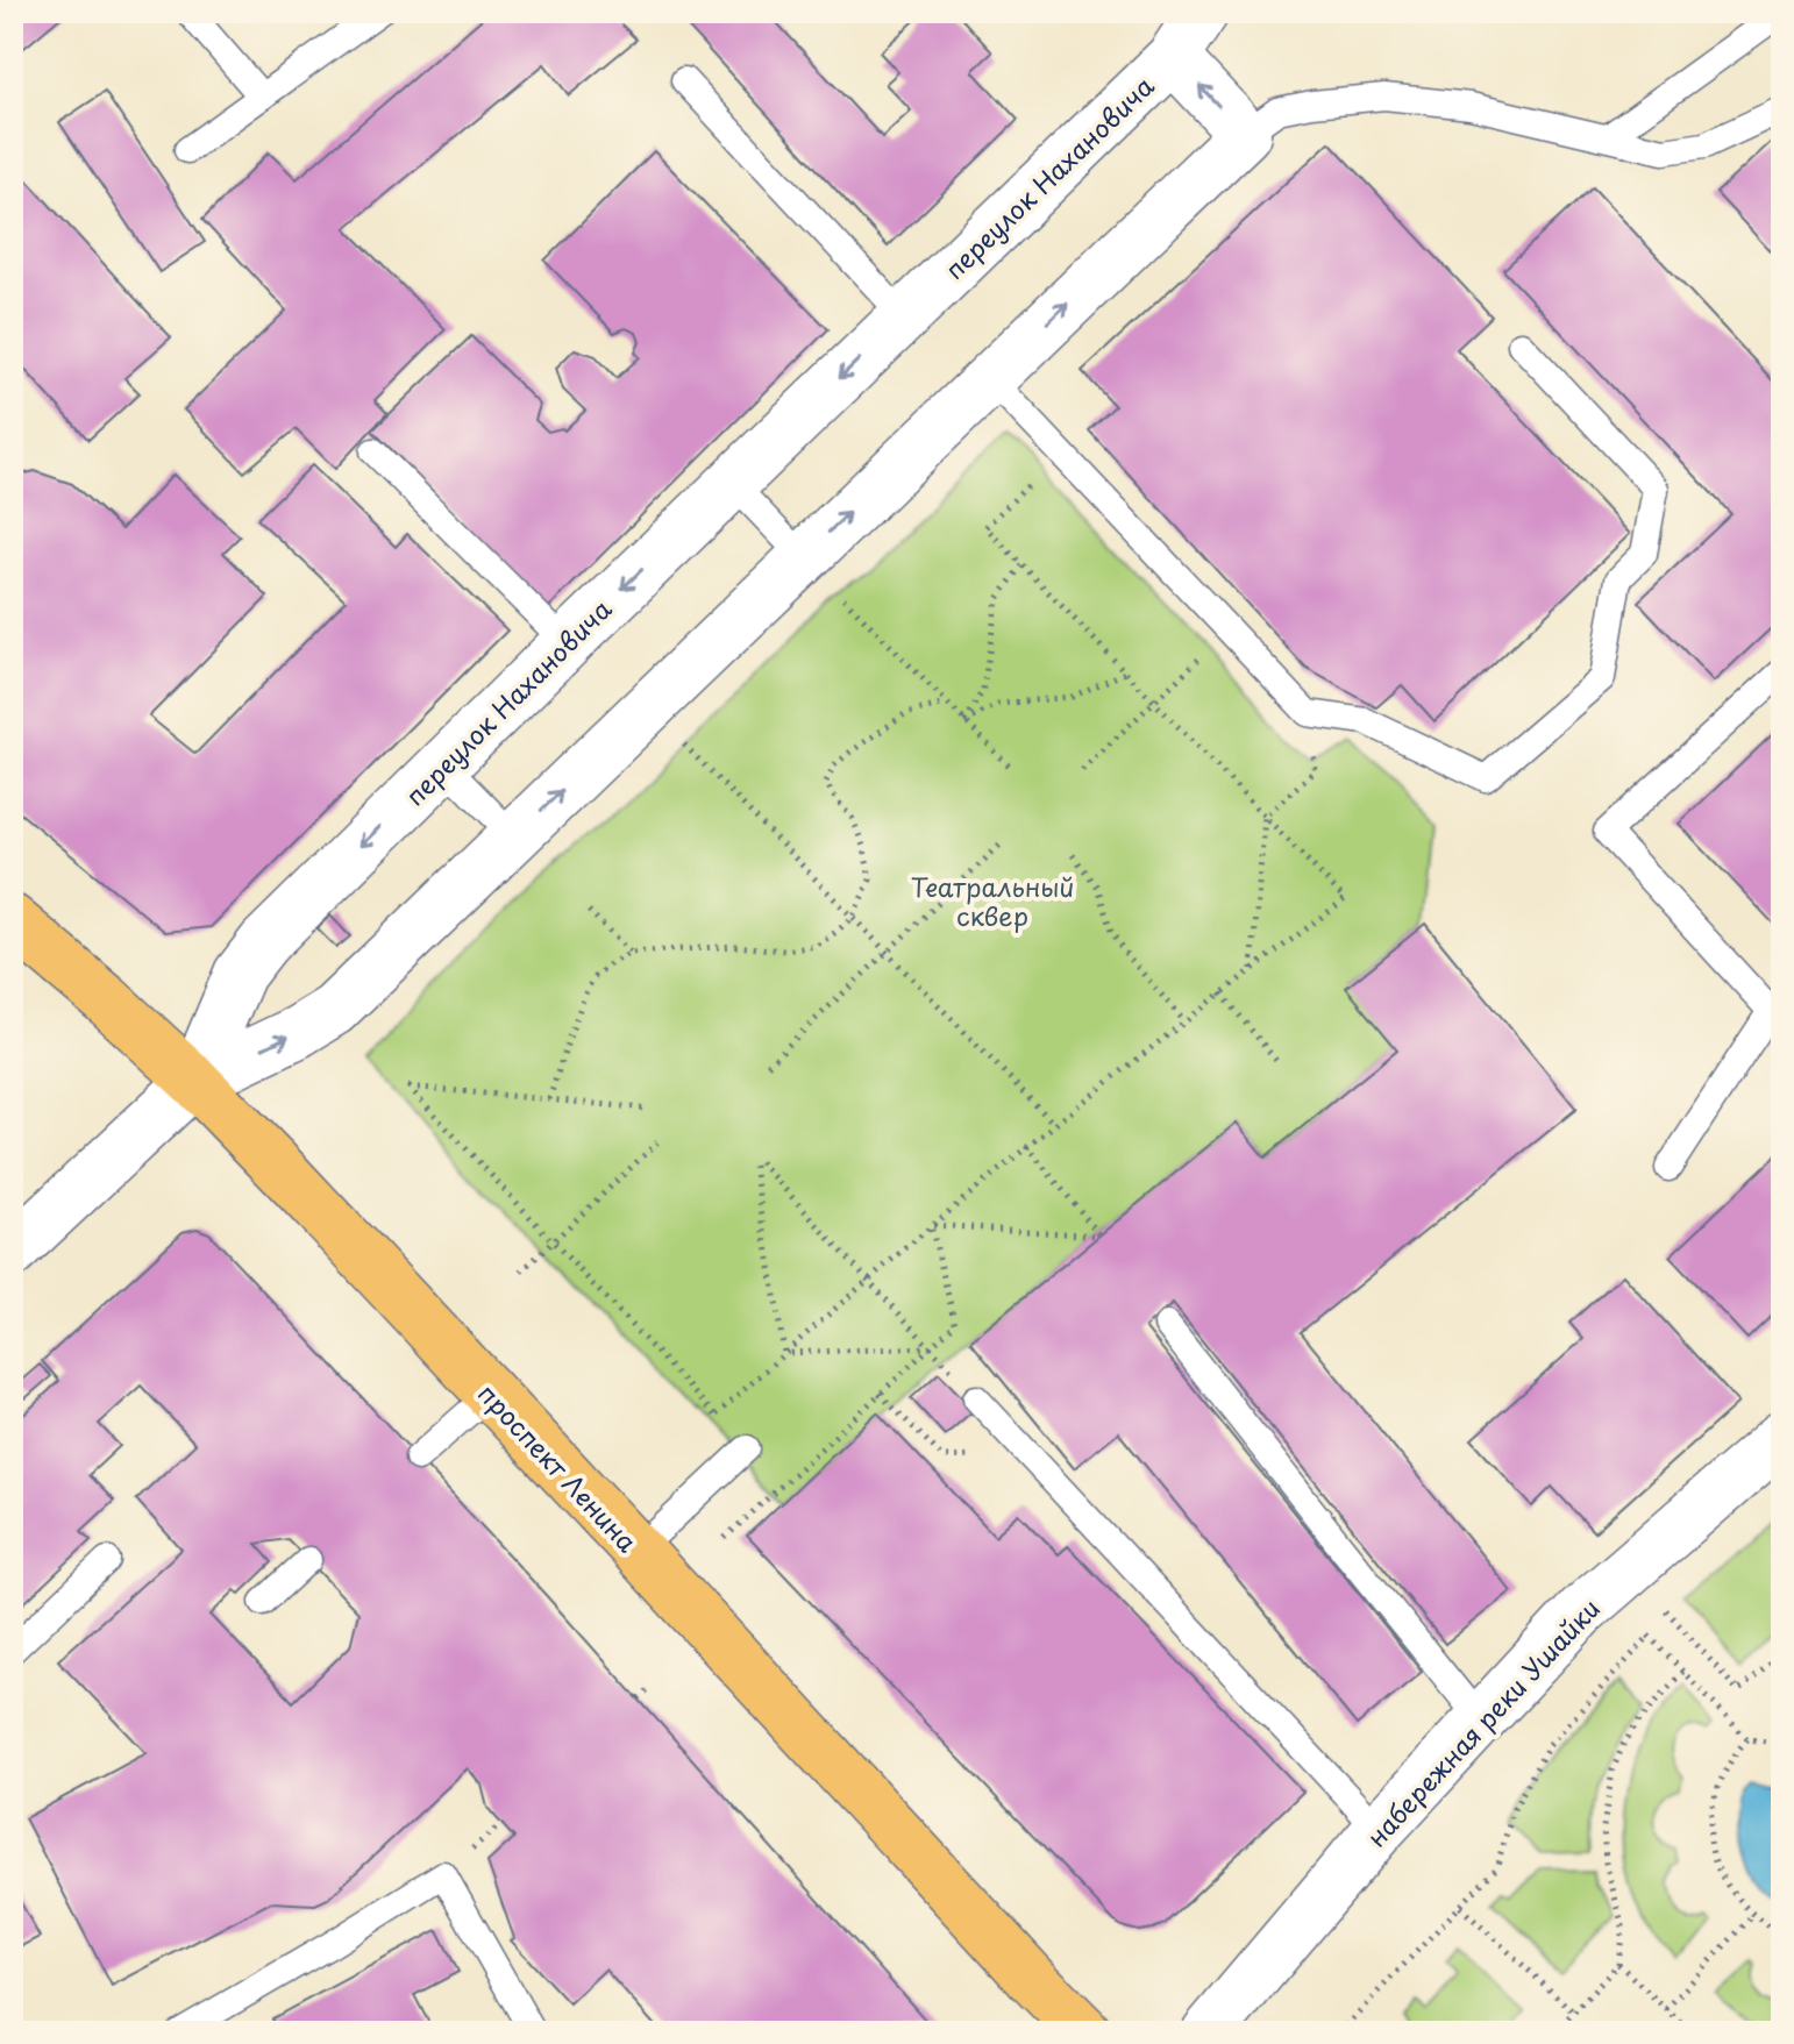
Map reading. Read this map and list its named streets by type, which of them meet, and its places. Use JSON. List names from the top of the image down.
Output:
{
  "streets": {
    "main road": ["проспект Ленина"],
    "street": ["переулок Нахановича", "набережная реки Ушайки"]
  },
  "crossings": [
    ["переулок Нахановича", "проспект Ленина"]
  ],
  "parks": ["Театральный сквер"]
}
